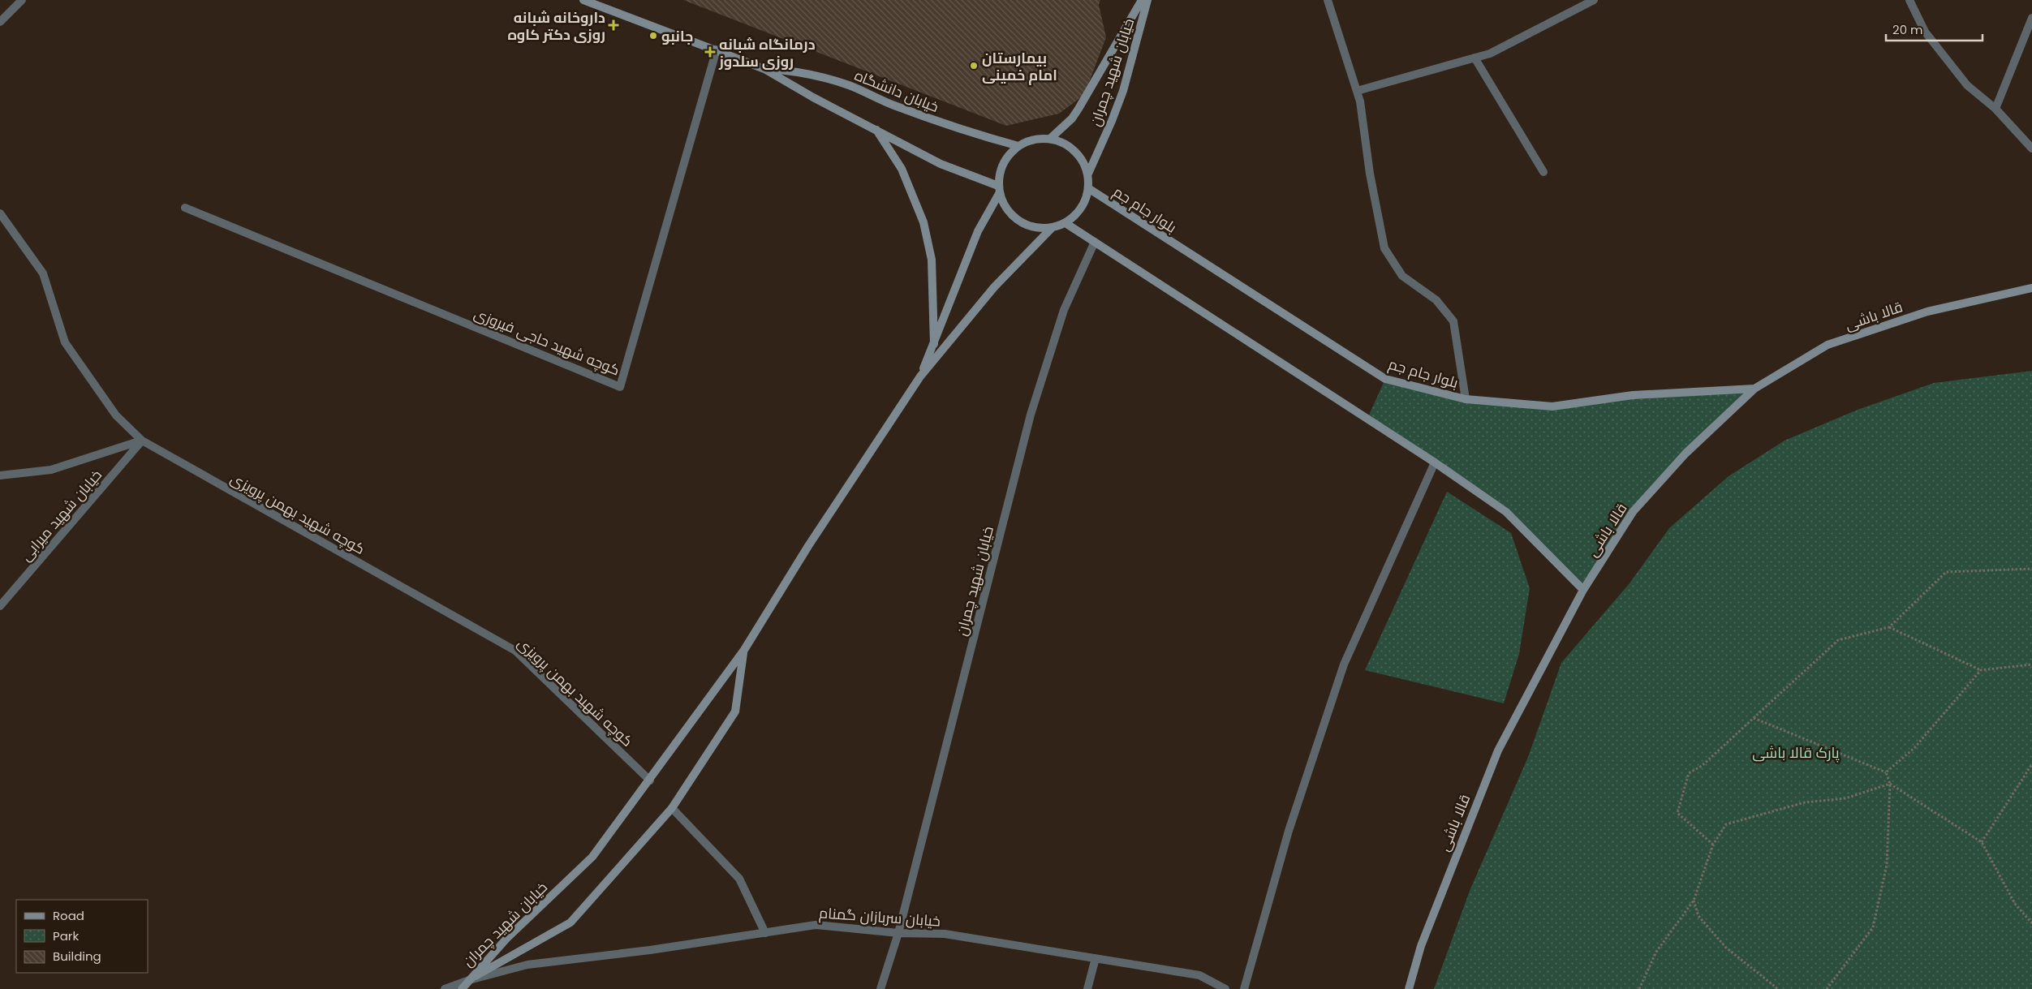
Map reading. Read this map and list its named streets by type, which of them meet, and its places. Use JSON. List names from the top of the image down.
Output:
{
  "streets": {
    "main road": [
      "خیابان شهید چمران",
      "خیابان دانشگاه",
      "بلوار جام جم",
      "قالا باشی"
    ],
    "street": [
      "کوچه شهید حاجی فیروزی",
      "کوچه شهید بهمن پرویزی",
      "خیابان شهید میرابی",
      "خیابان سربازان گمنام"
    ]
  },
  "crossings": [
    ["خیابان شهید چمران", "خیابان دانشگاه"],
    ["خیابان شهید چمران", "بلوار جام جم"],
    ["خیابان شهید چمران", "کوچه شهید بهمن پرویزی"],
    ["خیابان شهید چمران", "خیابان سربازان گمنام"],
    ["خیابان دانشگاه", "بلوار جام جم"],
    ["خیابان دانشگاه", "کوچه شهید حاجی فیروزی"],
    ["بلوار جام جم", "قالا باشی"],
    ["کوچه شهید بهمن پرویزی", "خیابان شهید میرابی"]
  ],
  "parks": ["پارک قالا باشی"],
  "places": {
    "health": ["داروخانه شبانه روزی دکتر کاوه", "درمانگاه شبانه روزی سلدوز"],
    "other": ["جانبو", "بیمارستان امام خمینی"]
  },
  "legend": ["Road", "Park", "Building"],
  "scale_bar": "20 m"
}
